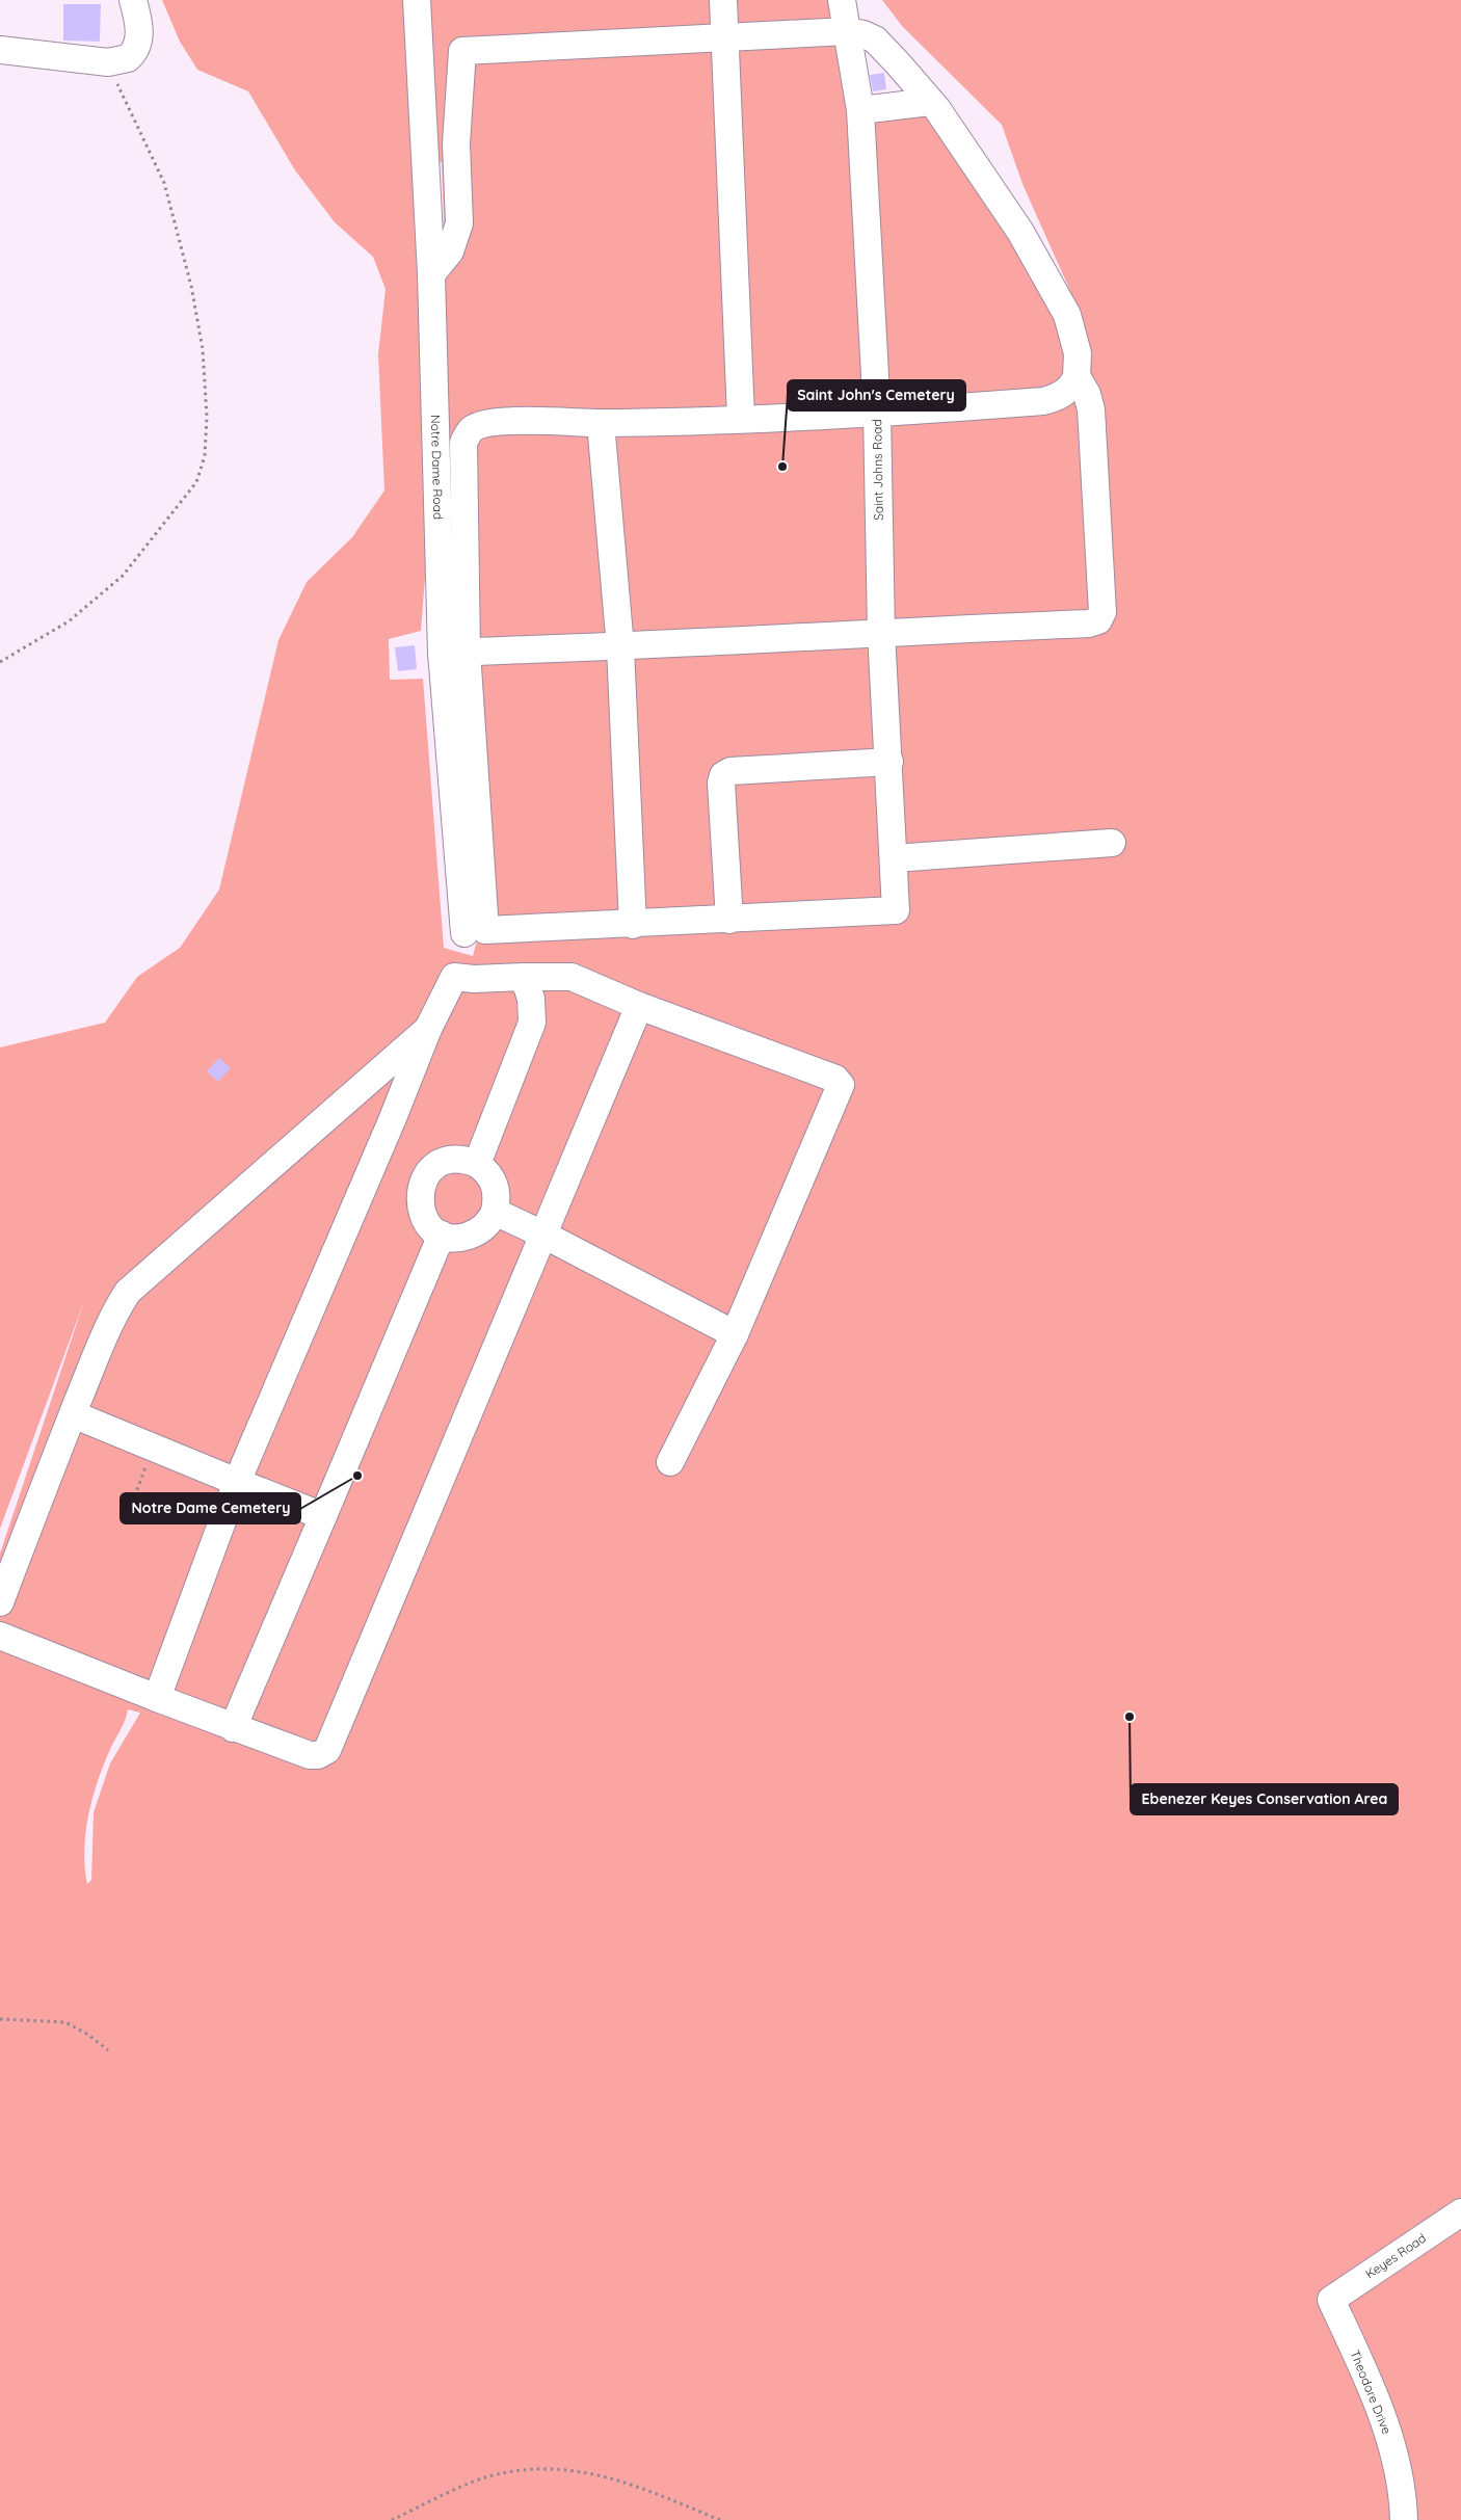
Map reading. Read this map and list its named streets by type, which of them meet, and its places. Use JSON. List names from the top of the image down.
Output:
{
  "streets": {
    "street": [
      "Notre Dame Road",
      "Saint Johns Road",
      "Keyes Road",
      "Theodore Drive"
    ]
  },
  "crossings": [
    ["Keyes Road", "Theodore Drive"]
  ],
  "places": ["Saint John's Cemetery", "Notre Dame Cemetery", "Ebenezer Keyes Conservation Area"]
}
